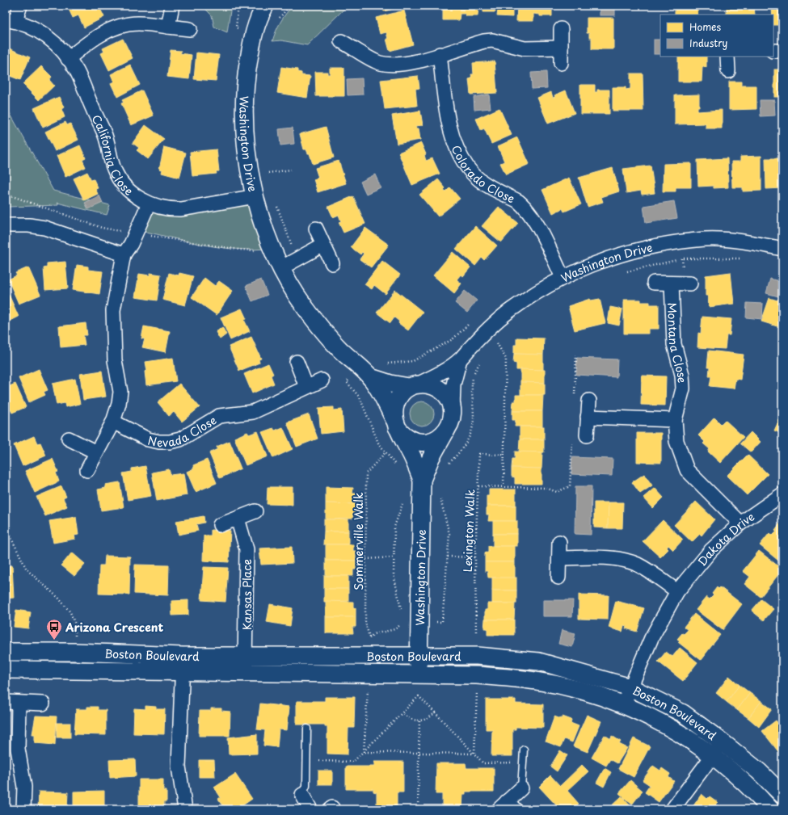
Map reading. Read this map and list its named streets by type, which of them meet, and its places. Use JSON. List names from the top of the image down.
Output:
{
  "streets": {
    "street": [
      "Washington Drive",
      "California Close",
      "Colorado Close",
      "Montana Close",
      "Nevada Close",
      "Dakota Drive",
      "Kansas Place",
      "Boston Boulevard"
    ],
    "path": ["Lexington Walk", "Sommerville Walk"]
  },
  "crossings": [
    ["Washington Drive", "California Close"],
    ["Washington Drive", "Colorado Close"],
    ["Washington Drive", "Boston Boulevard"],
    ["Montana Close", "Dakota Drive"],
    ["Dakota Drive", "Boston Boulevard"],
    ["Kansas Place", "Boston Boulevard"]
  ],
  "places": {
    "bus stop": ["Arizona Crescent"]
  },
  "legend": ["Homes", "Industry"]
}
